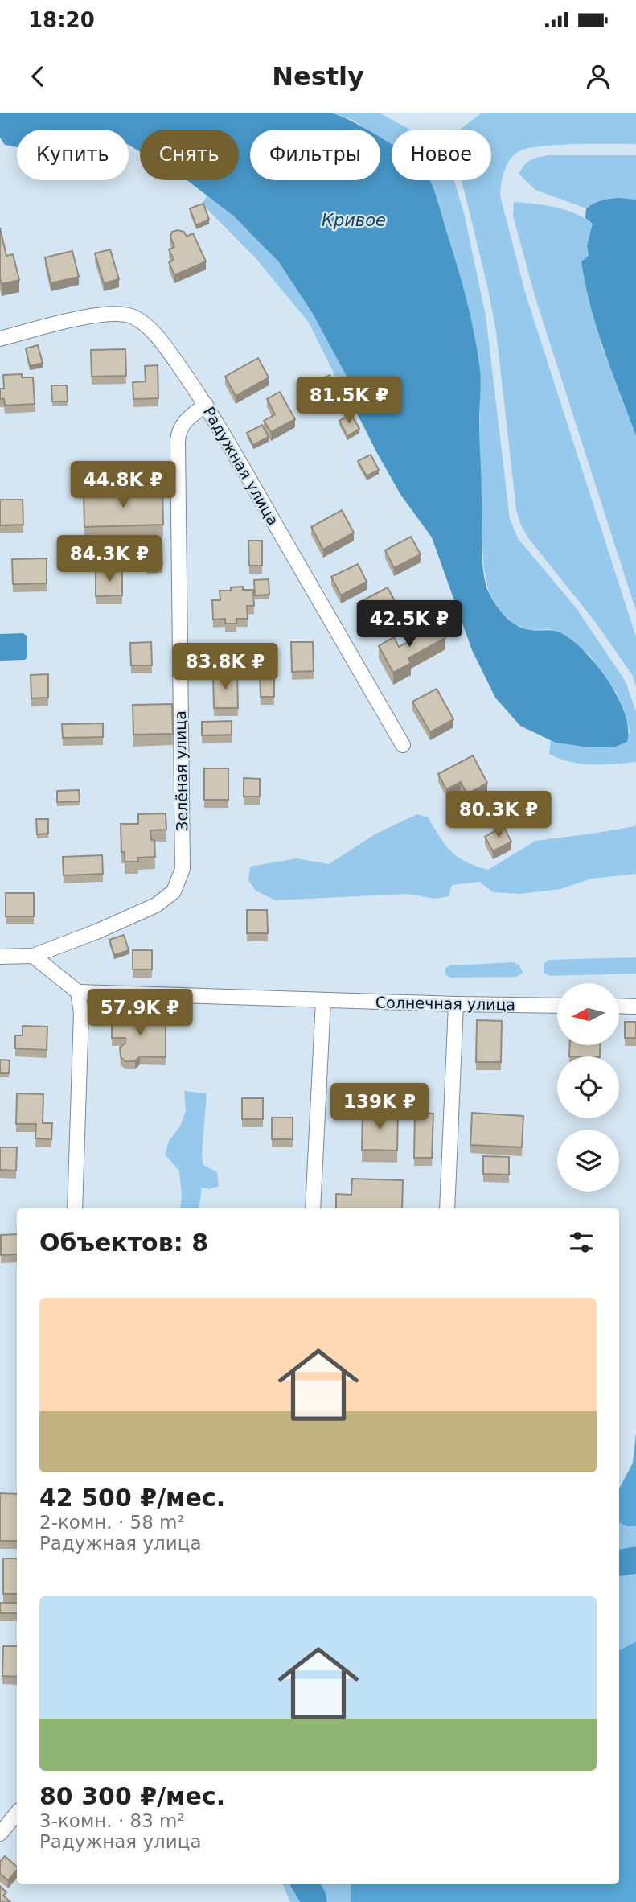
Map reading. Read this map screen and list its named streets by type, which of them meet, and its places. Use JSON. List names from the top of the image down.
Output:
{
  "streets": {
    "street": ["Радужная улица", "Зелёная улица", "Солнечная улица"]
  },
  "crossings": [
    ["Радужная улица", "Зелёная улица"]
  ],
  "water": ["Кривое"],
  "north": "left",
  "page": {
    "status": "18:20",
    "header": "Nestly",
    "chip": [
      "Купить",
      "Снять",
      "Фильтры",
      "Новое"
    ],
    "price": [
      "81.5K ₽",
      "44.8K ₽",
      "84.3K ₽",
      "42.5K ₽",
      "83.8K ₽",
      "80.3K ₽",
      "57.9K ₽",
      "139K ₽"
    ],
    "heading": "Объектов: 8",
    "list": [
      {
        "name": "42 500 ₽/мес.",
        "note": "2-комн. · 58 m² · Радужная улица"
      },
      {
        "name": "80 300 ₽/мес.",
        "note": "3-комн. · 83 m² · Радужная улица"
      }
    ]
  }
}
